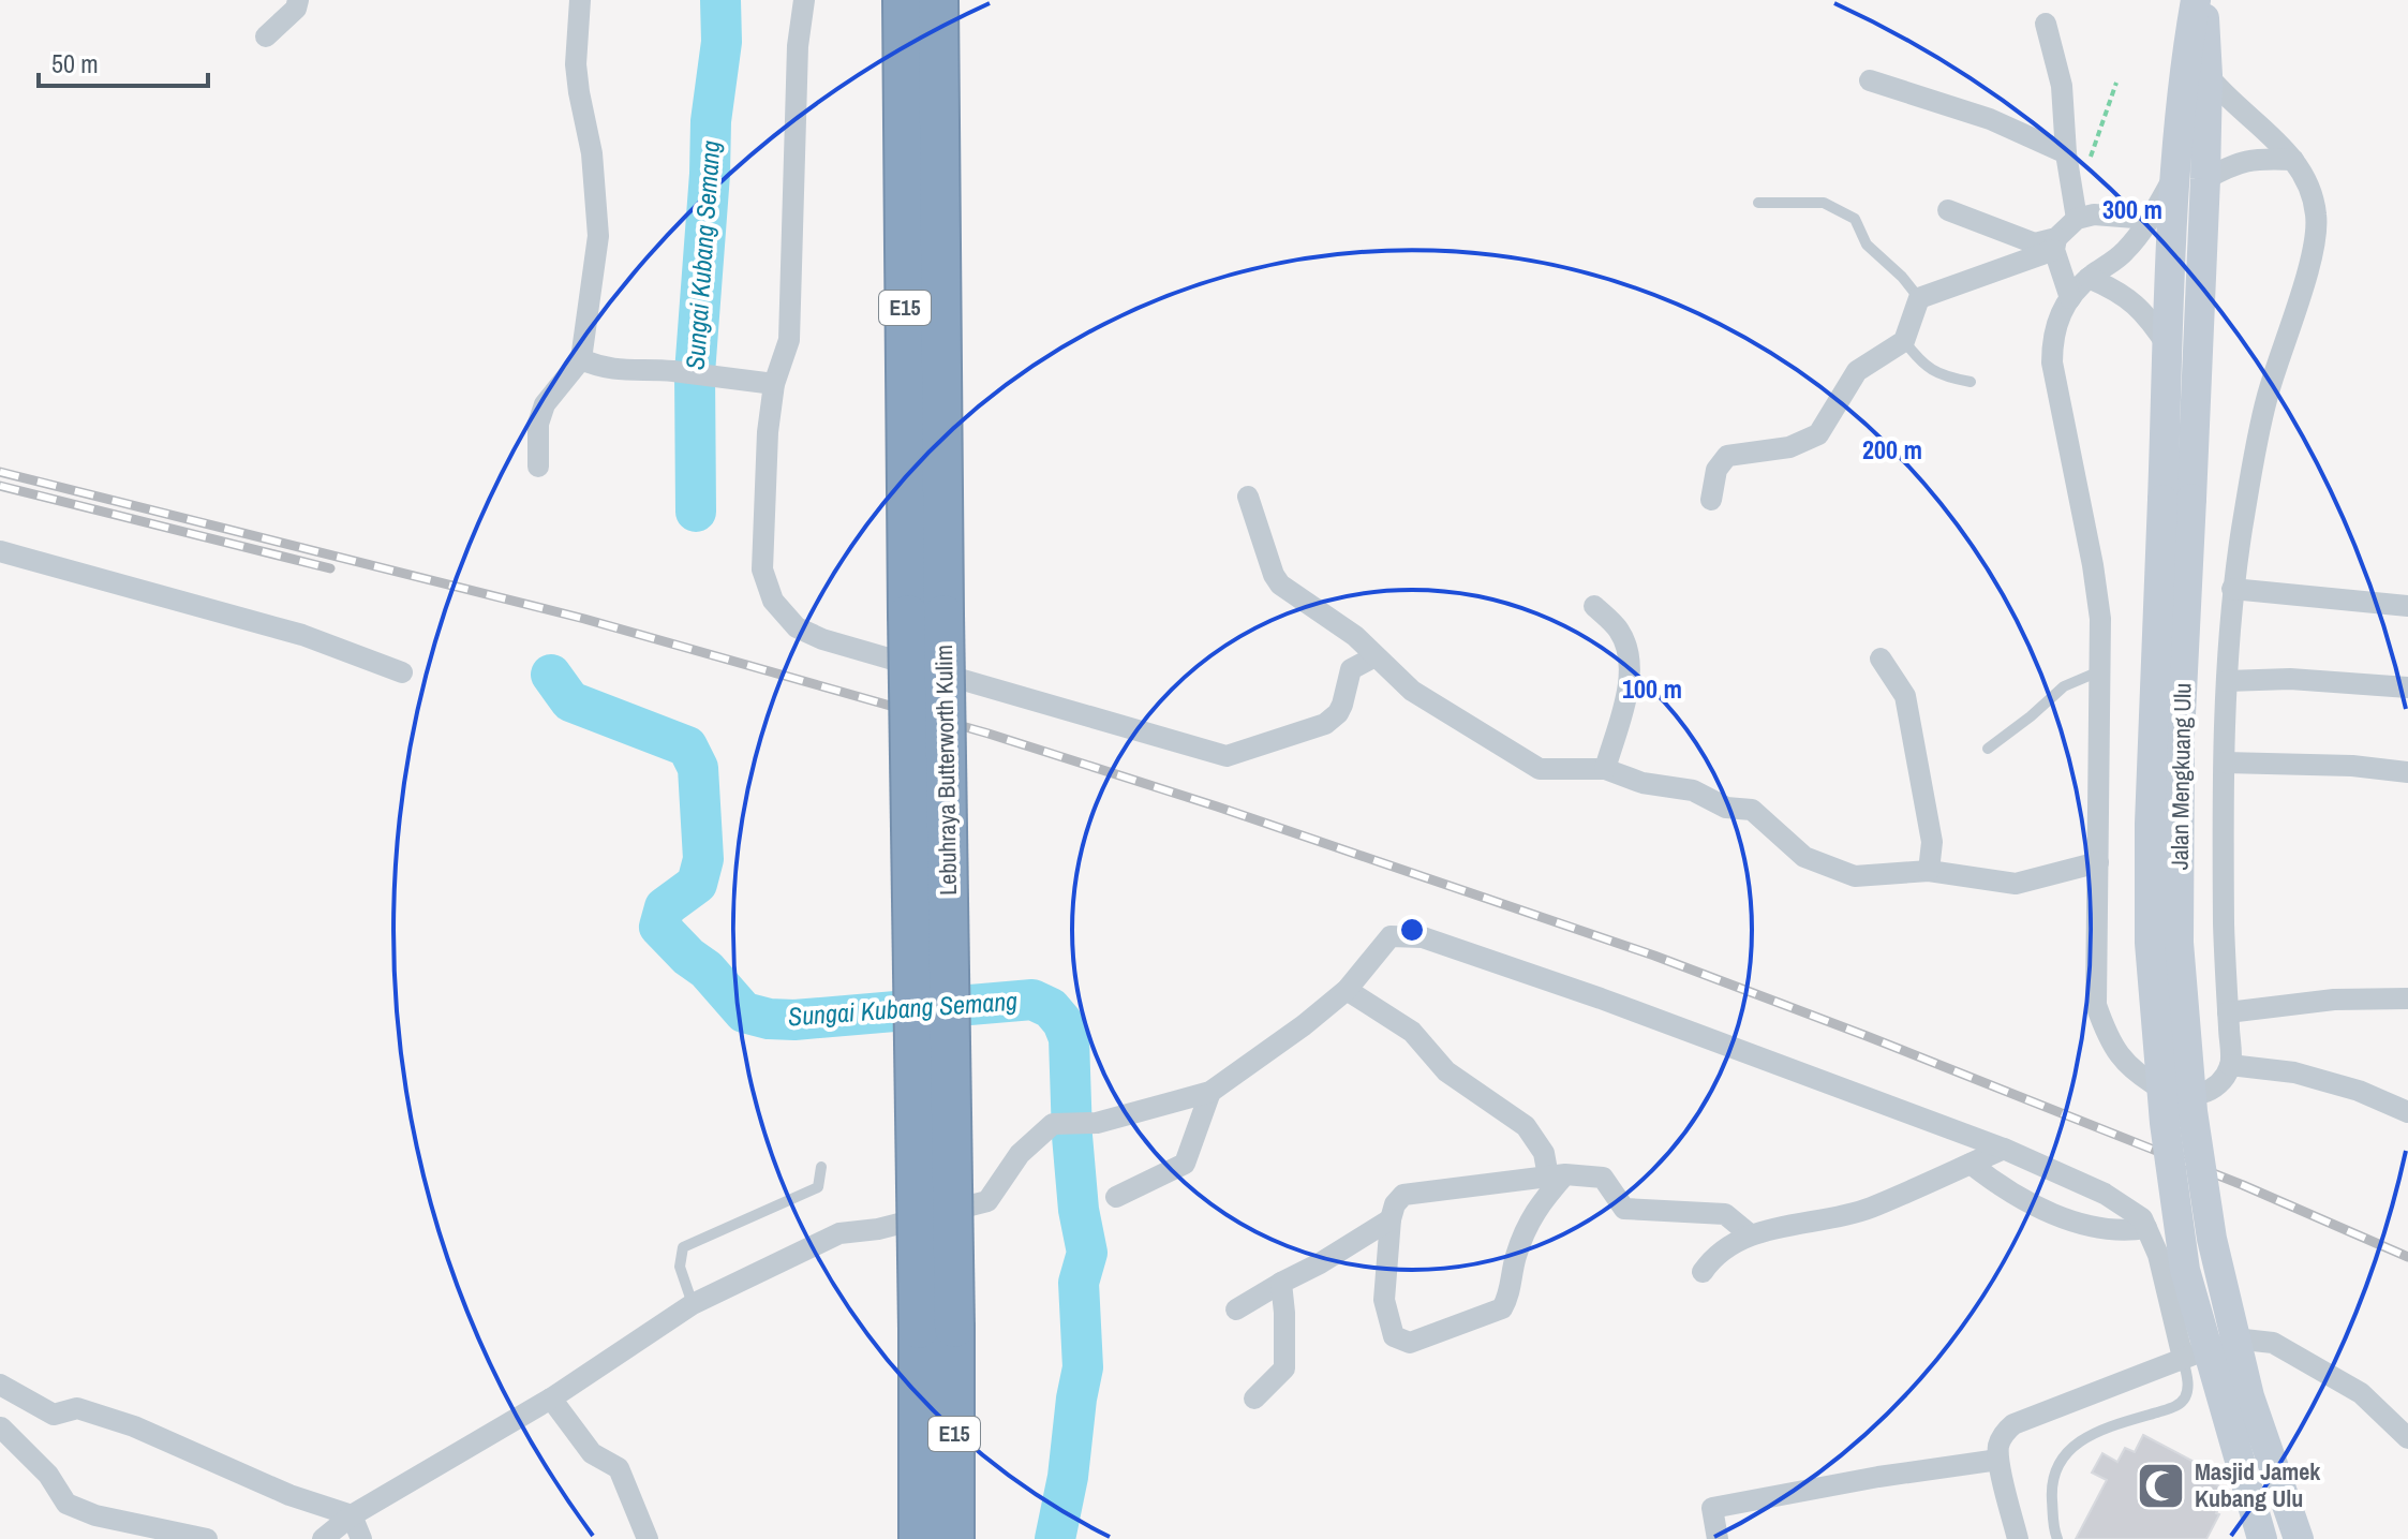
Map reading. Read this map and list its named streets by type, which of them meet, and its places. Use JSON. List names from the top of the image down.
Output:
{
  "streets": {
    "highway": ["E15", "Lebuhraya Butterworth Kulim"],
    "main road": ["Jalan Mengkuang Ulu"]
  },
  "water": ["Sungai Kubang Semang"],
  "places": {
    "mosque": ["Masjid Jamek Kubang Ulu"]
  },
  "scale_bar": "50 m",
  "rings": ["300 m", "200 m", "100 m"]
}
